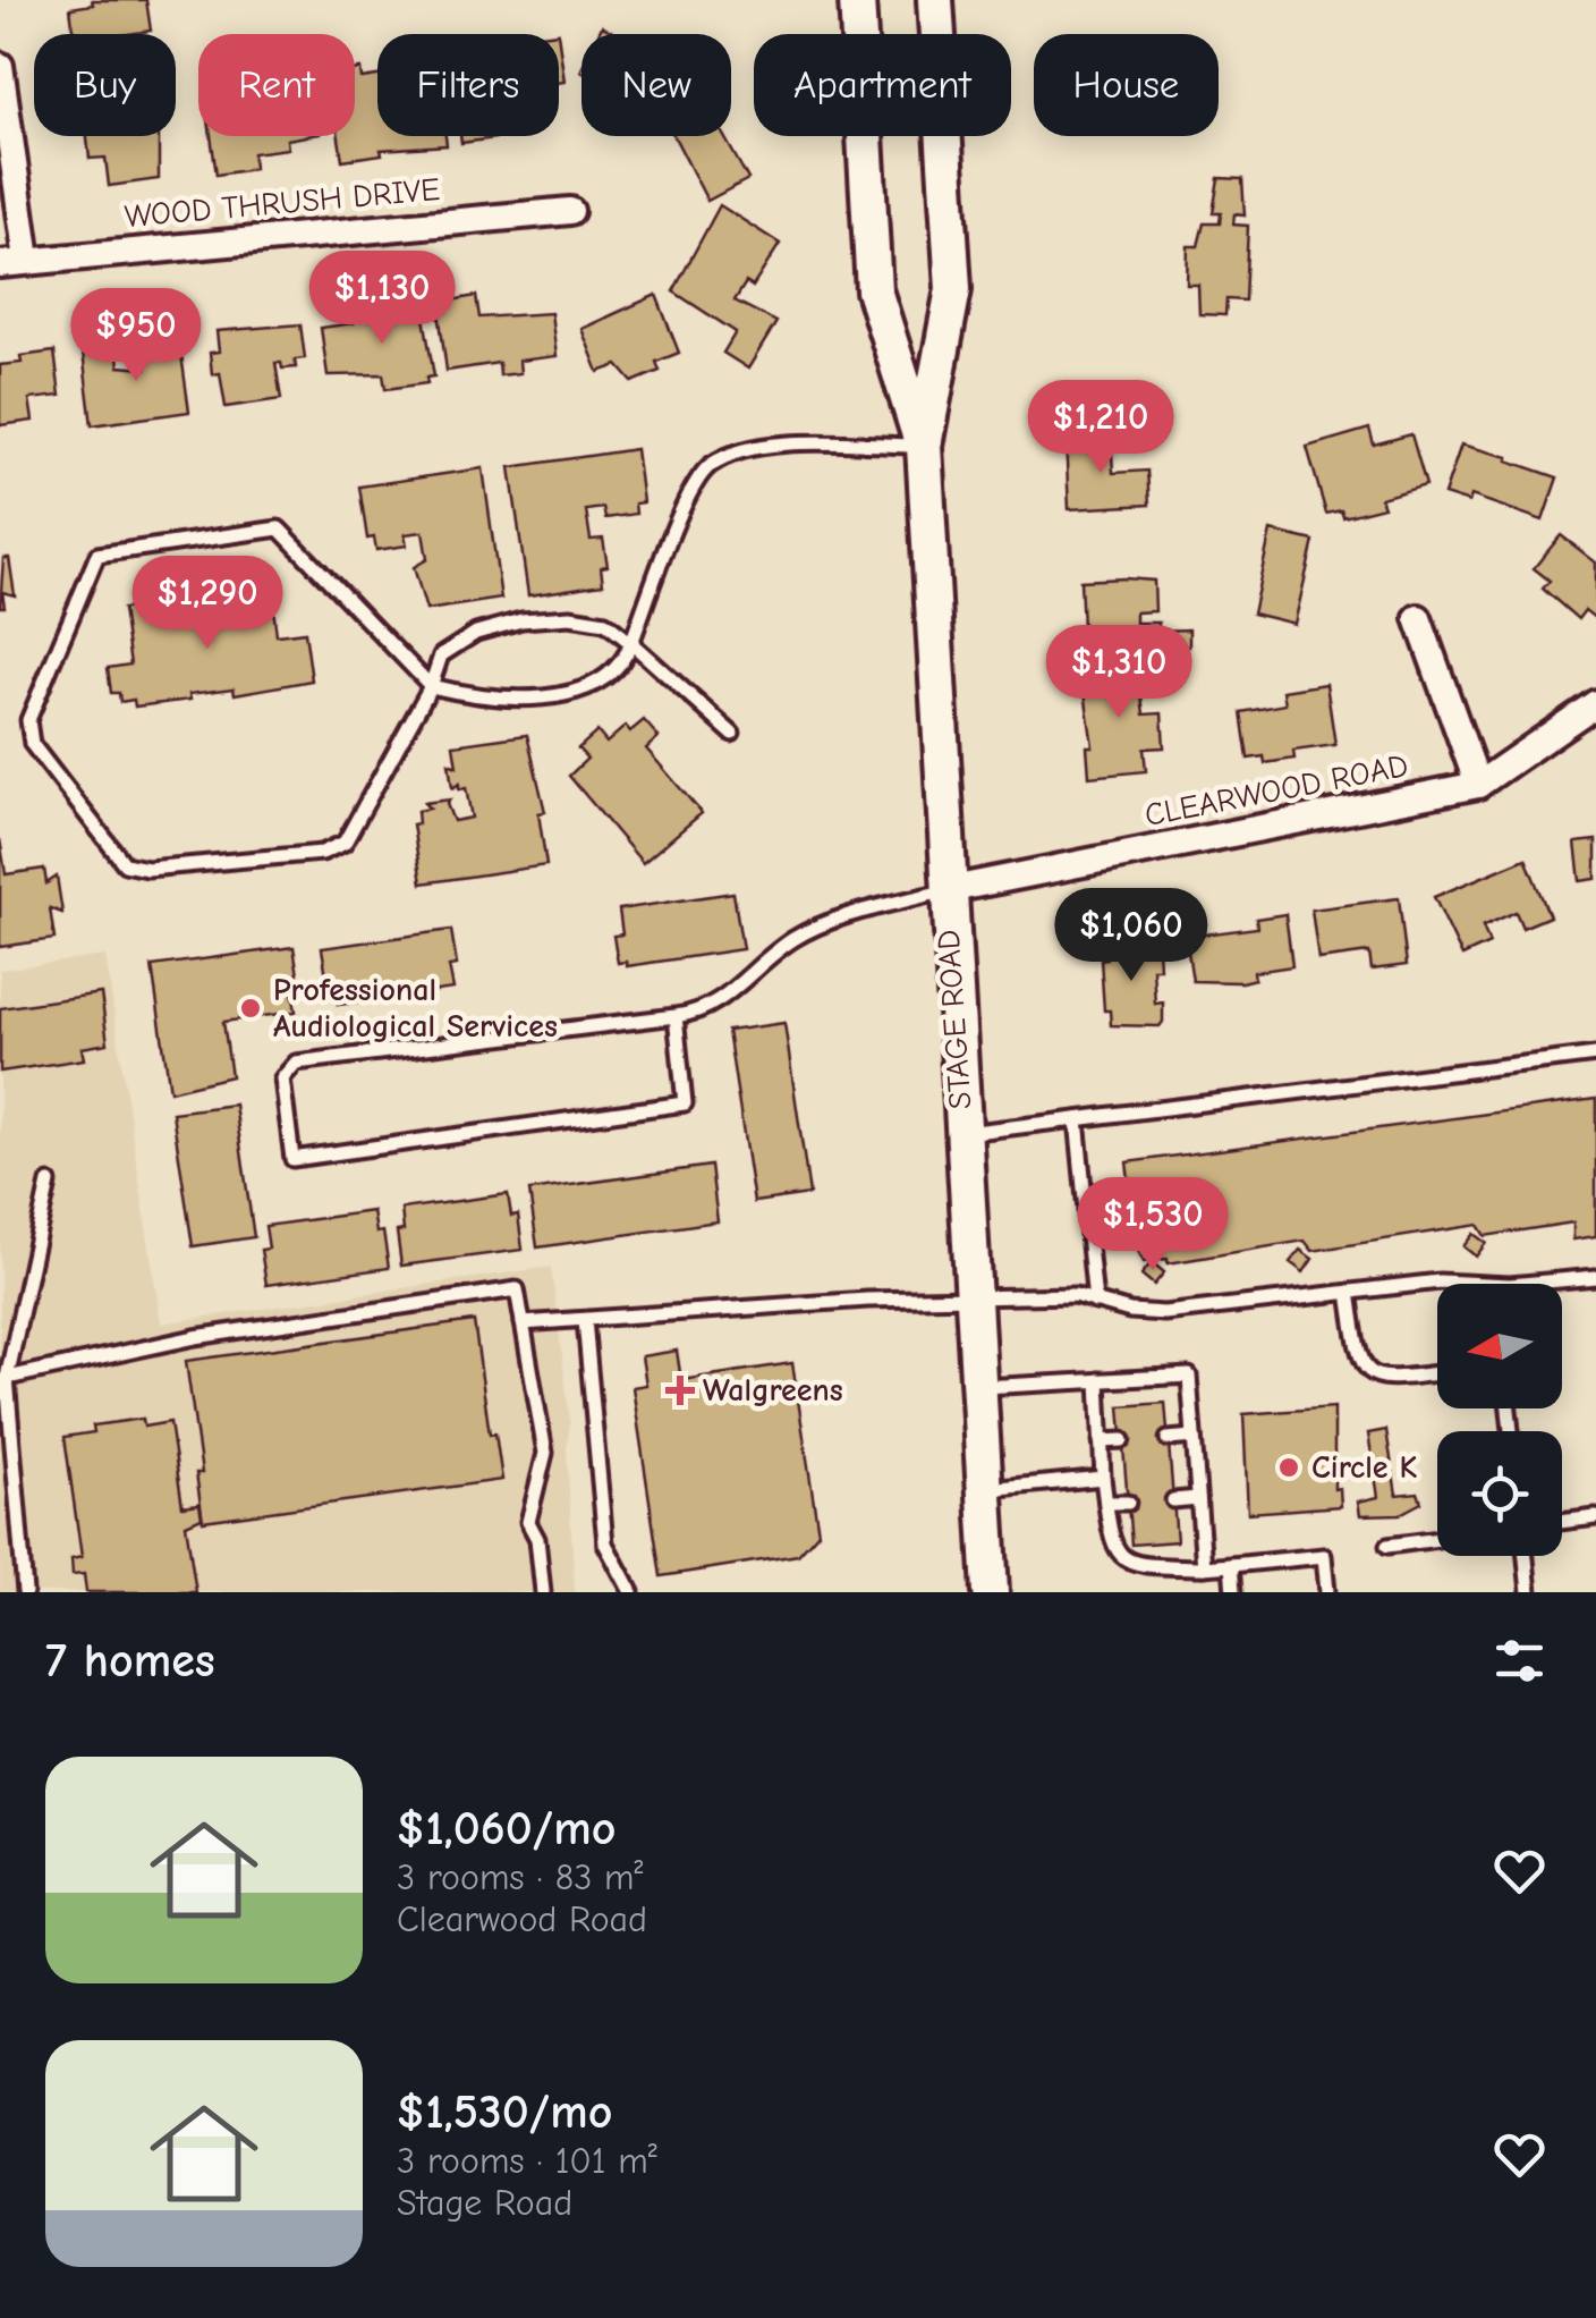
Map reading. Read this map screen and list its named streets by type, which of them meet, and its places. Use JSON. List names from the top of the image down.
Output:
{
  "streets": {
    "main road": ["STAGE ROAD"],
    "street": ["WOOD THRUSH DRIVE", "CLEARWOOD ROAD"]
  },
  "crossings": [
    ["CLEARWOOD ROAD", "STAGE ROAD"]
  ],
  "places": {
    "other": ["Professional Audiological Services", "Circle K"],
    "health": ["Walgreens"]
  },
  "north": "left",
  "page": {
    "chip": [
      "Buy",
      "Rent",
      "Filters",
      "New",
      "Apartment",
      "House"
    ],
    "price": [
      "$1,130",
      "$950",
      "$1,210",
      "$1,290",
      "$1,310",
      "$1,060",
      "$1,530"
    ],
    "heading": "7 homes",
    "list": [
      {
        "name": "$1,060/mo",
        "note": "3 rooms · 83 m² · Clearwood Road"
      },
      {
        "name": "$1,530/mo",
        "note": "3 rooms · 101 m² · Stage Road"
      }
    ]
  }
}
